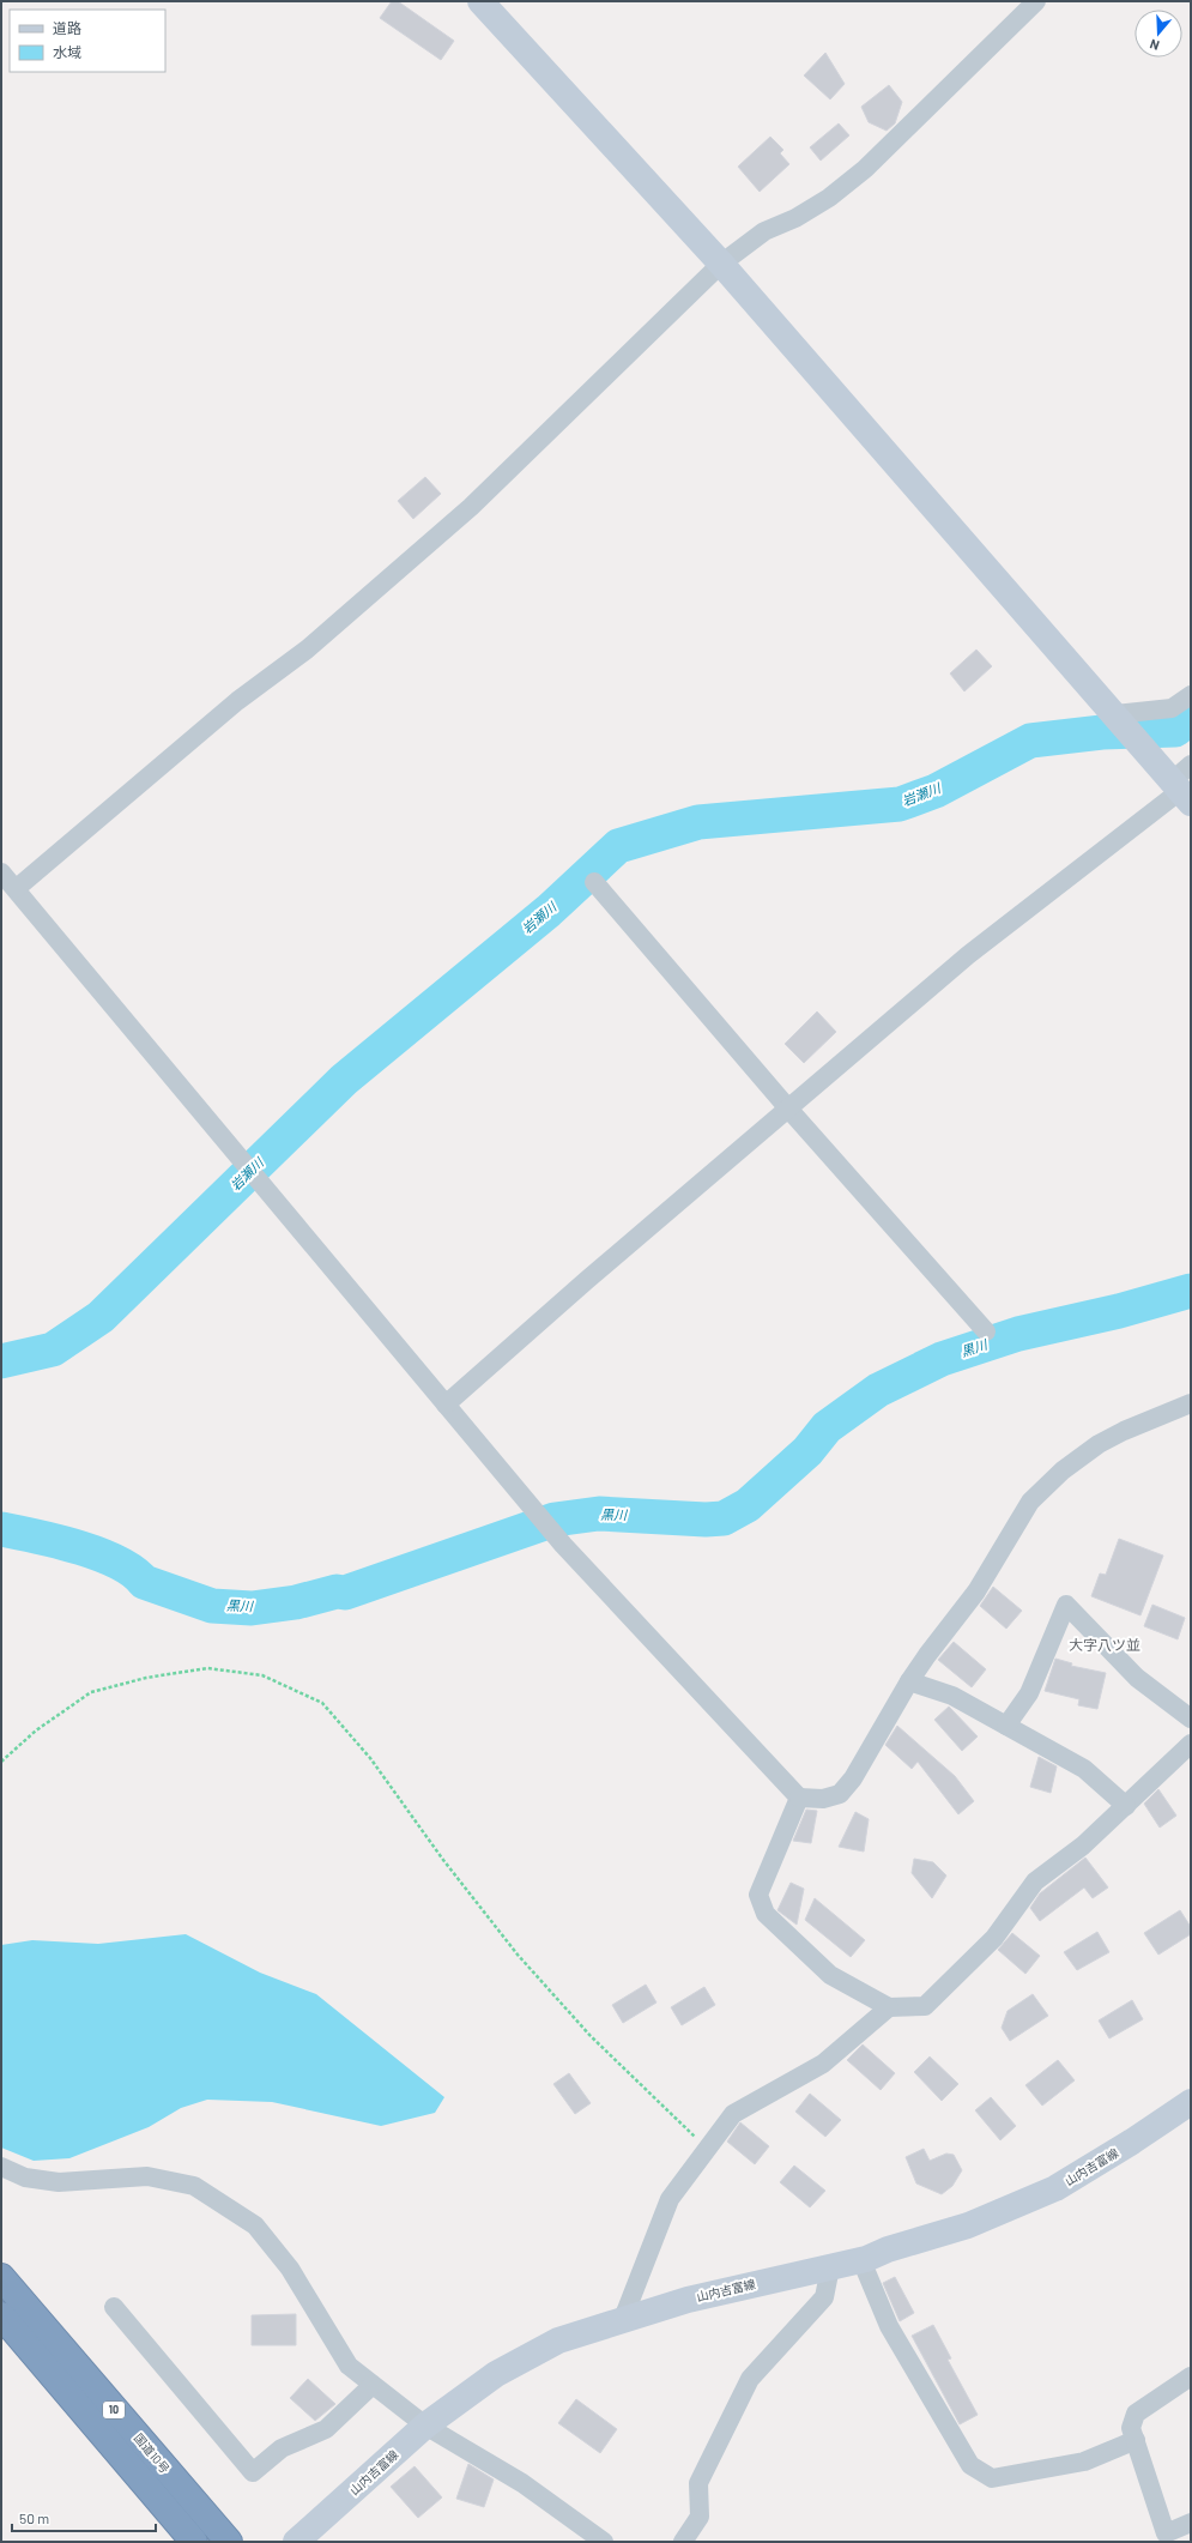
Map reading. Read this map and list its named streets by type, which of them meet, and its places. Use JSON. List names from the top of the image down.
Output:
{
  "streets": {
    "highway": ["10", "国道10号"],
    "street": ["山内吉富線"]
  },
  "districts": ["大字八ツ並"],
  "water": ["岩瀬川", "黒川"],
  "legend": ["道路", "水域"],
  "scale_bar": "50 m",
  "north": "bottom"
}
